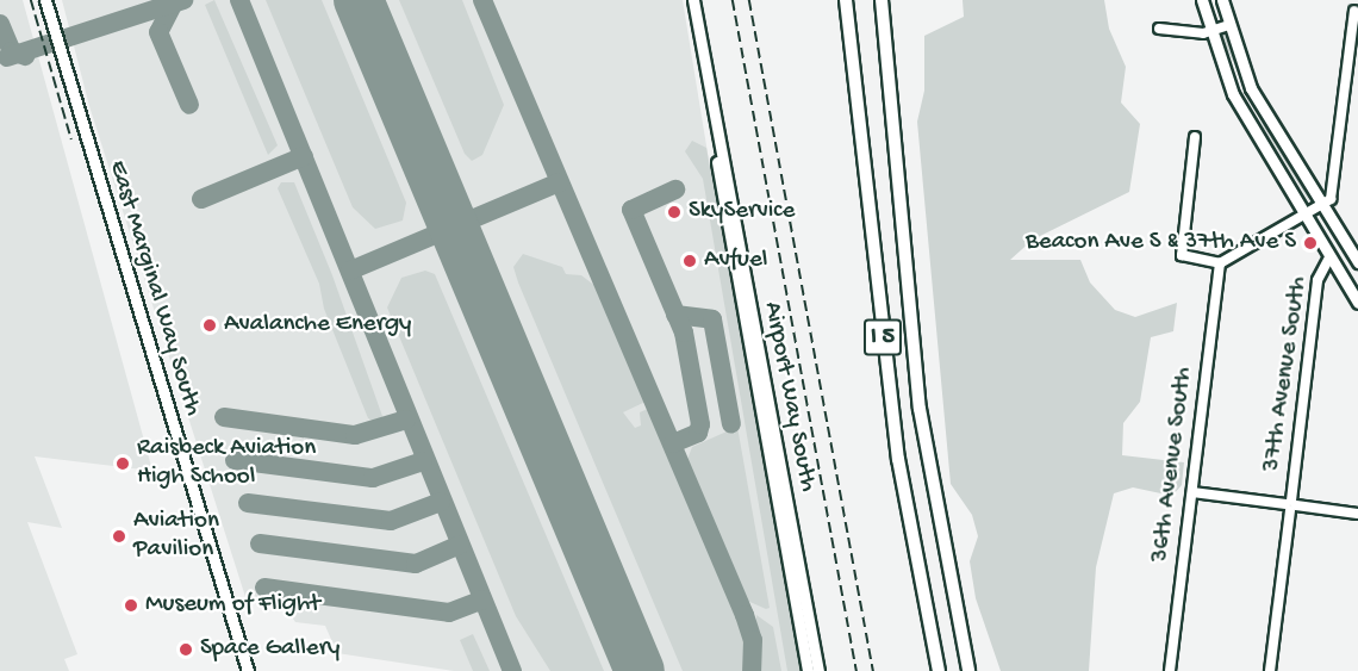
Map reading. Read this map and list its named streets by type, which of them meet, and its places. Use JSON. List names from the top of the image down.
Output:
{
  "streets": {
    "highway": ["I 5"],
    "main road": ["East Marginal Way South", "Airport Way South"],
    "street": ["37th Avenue South", "36th Avenue South"]
  },
  "places": [
    "SkyService",
    "Beacon Ave S & 37th Ave S",
    "Avfuel",
    "Avalanche Energy",
    "Raisbeck Aviation High School",
    "Aviation Pavilion",
    "Museum of Flight",
    "Space Gallery"
  ]
}
